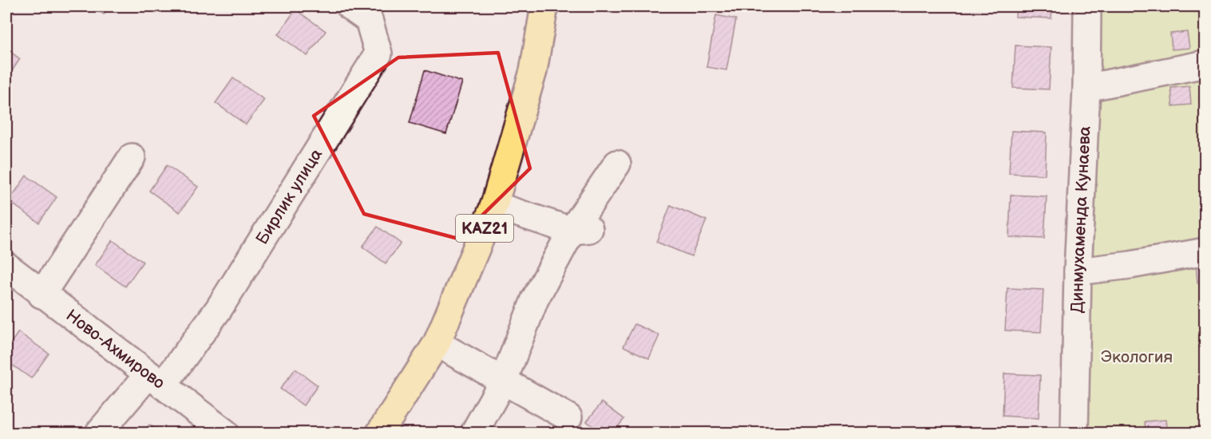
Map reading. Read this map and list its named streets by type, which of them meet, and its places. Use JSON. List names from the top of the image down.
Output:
{
  "streets": {
    "highway": ["KAZ21"],
    "street": ["Бирлик улица", "Динмухаменда Кунаева", "Ново-Ахмирово"]
  },
  "crossings": [
    ["Бирлик улица", "Ново-Ахмирово"]
  ],
  "parks": ["Экология"]
}
